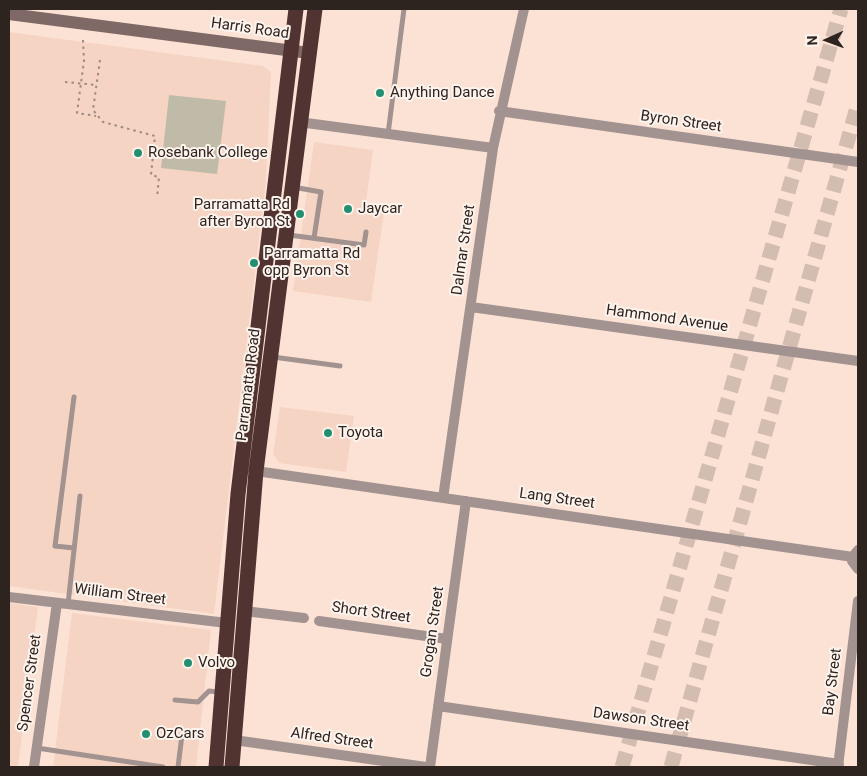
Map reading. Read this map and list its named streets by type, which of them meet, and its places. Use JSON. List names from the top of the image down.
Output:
{
  "streets": {
    "highway": ["Parramatta Road"],
    "main road": ["Harris Road"],
    "street": [
      "Byron Street",
      "Dalmar Street",
      "Hammond Avenue",
      "Lang Street",
      "William Street",
      "Short Street",
      "Grogan Street",
      "Bay Street",
      "Spencer Street",
      "Dawson Street",
      "Alfred Street"
    ]
  },
  "crossings": [
    ["Harris Road", "Parramatta Road"],
    ["Byron Street", "Dalmar Street"],
    ["Dalmar Street", "Hammond Avenue"],
    ["Dalmar Street", "Lang Street"],
    ["Parramatta Road", "Lang Street"],
    ["Parramatta Road", "William Street"],
    ["Parramatta Road", "Alfred Street"],
    ["Lang Street", "Grogan Street"],
    ["William Street", "Spencer Street"],
    ["Short Street", "Grogan Street"],
    ["Grogan Street", "Dawson Street"],
    ["Bay Street", "Dawson Street"]
  ],
  "places": [
    "Anything Dance",
    "Rosebank College",
    "Jaycar",
    "Parramatta Rd after Byron St",
    "Parramatta Rd opp Byron St",
    "Toyota",
    "Volvo",
    "OzCars"
  ],
  "north": "left"
}
